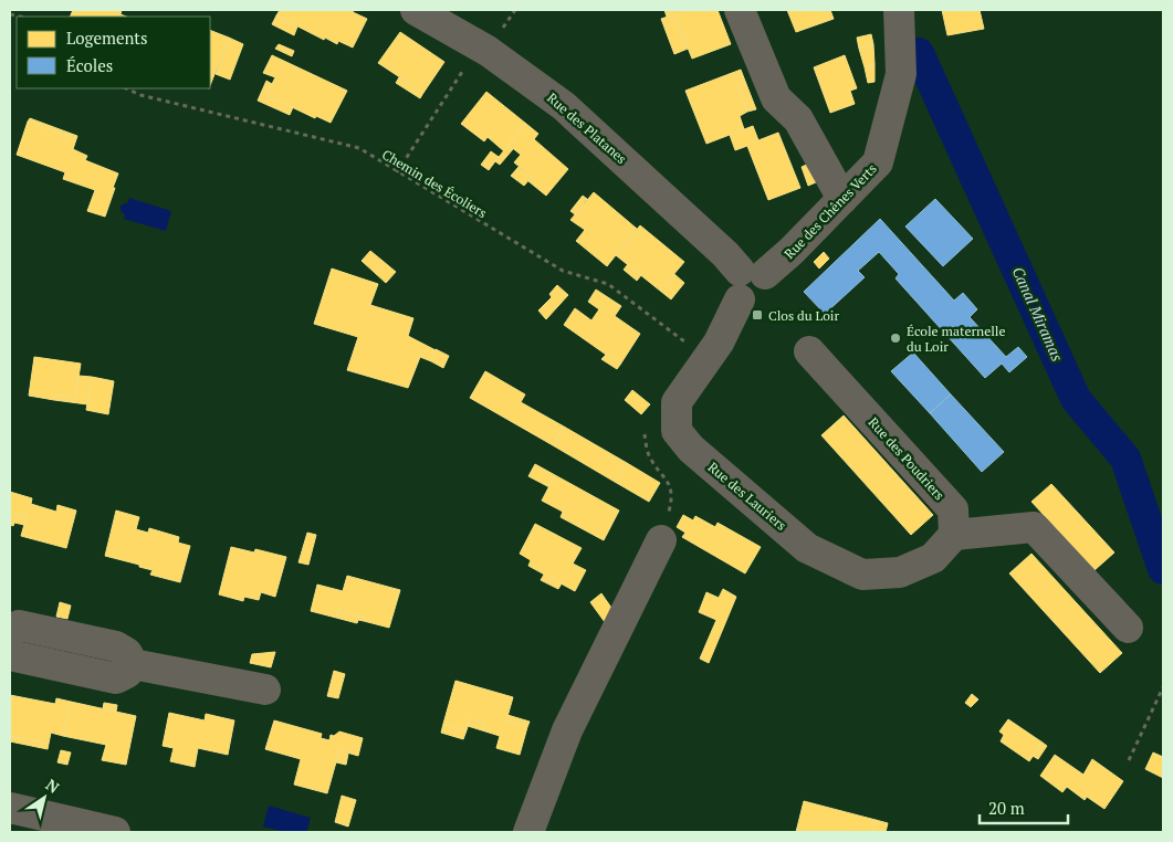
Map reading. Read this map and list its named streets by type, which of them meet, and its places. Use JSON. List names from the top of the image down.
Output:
{
  "streets": {
    "street": [
      "Rue des Platanes",
      "Rue des Chênes Verts",
      "Rue des Poudriers",
      "Rue des Lauriers"
    ],
    "path": ["Chemin des Écoliers"]
  },
  "crossings": [
    ["Rue des Platanes", "Rue des Chênes Verts"],
    ["Rue des Platanes", "Rue des Lauriers"],
    ["Chemin des Écoliers", "Rue des Lauriers"],
    ["Rue des Chênes Verts", "Rue des Lauriers"],
    ["Rue des Poudriers", "Rue des Lauriers"]
  ],
  "water": ["Canal Miramas"],
  "places": {
    "transit": ["Clos du Loir"],
    "other": ["École maternelle du Loir"]
  },
  "legend": ["Logements", "Écoles"],
  "scale_bar": "20 m",
  "north": "top right"
}
